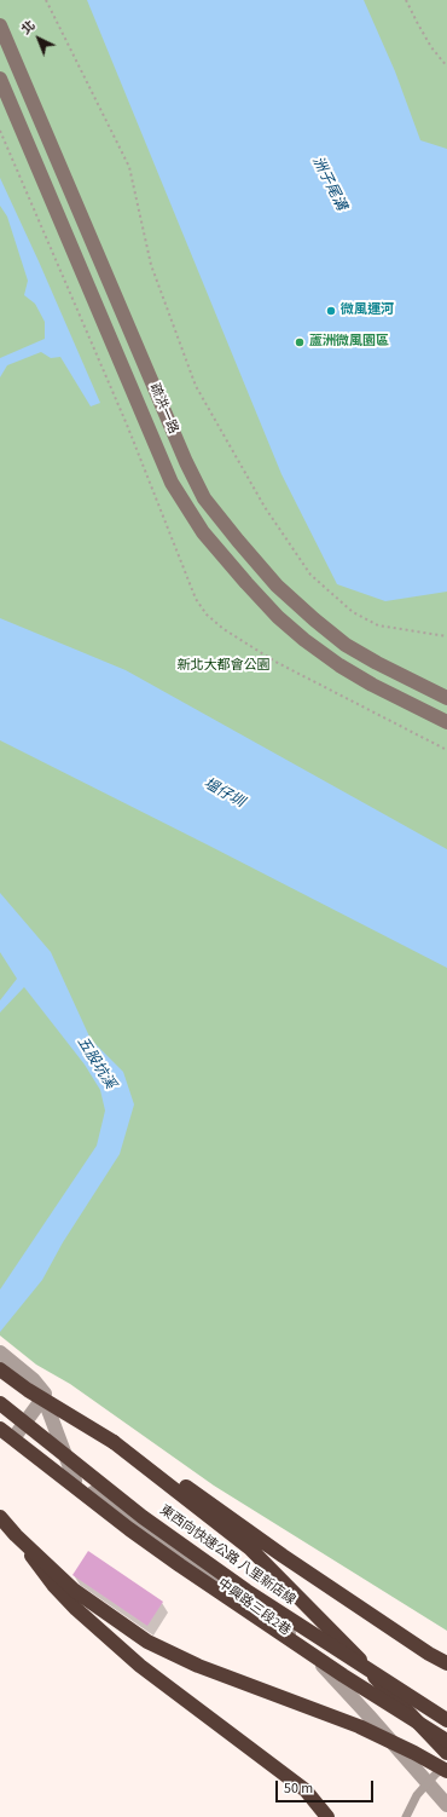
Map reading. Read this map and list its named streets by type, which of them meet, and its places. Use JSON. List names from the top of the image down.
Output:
{
  "streets": {
    "highway": ["東西向快速公路 八里新店線"],
    "street": ["疏洪一路", "中興路三段2巷"]
  },
  "water": ["洲子尾溝", "塭仔圳", "五股坑溪"],
  "parks": ["新北大都會公園"],
  "places": ["微風運河", "蘆洲微風園區"],
  "scale_bar": "50 m",
  "north": "top left"
}
